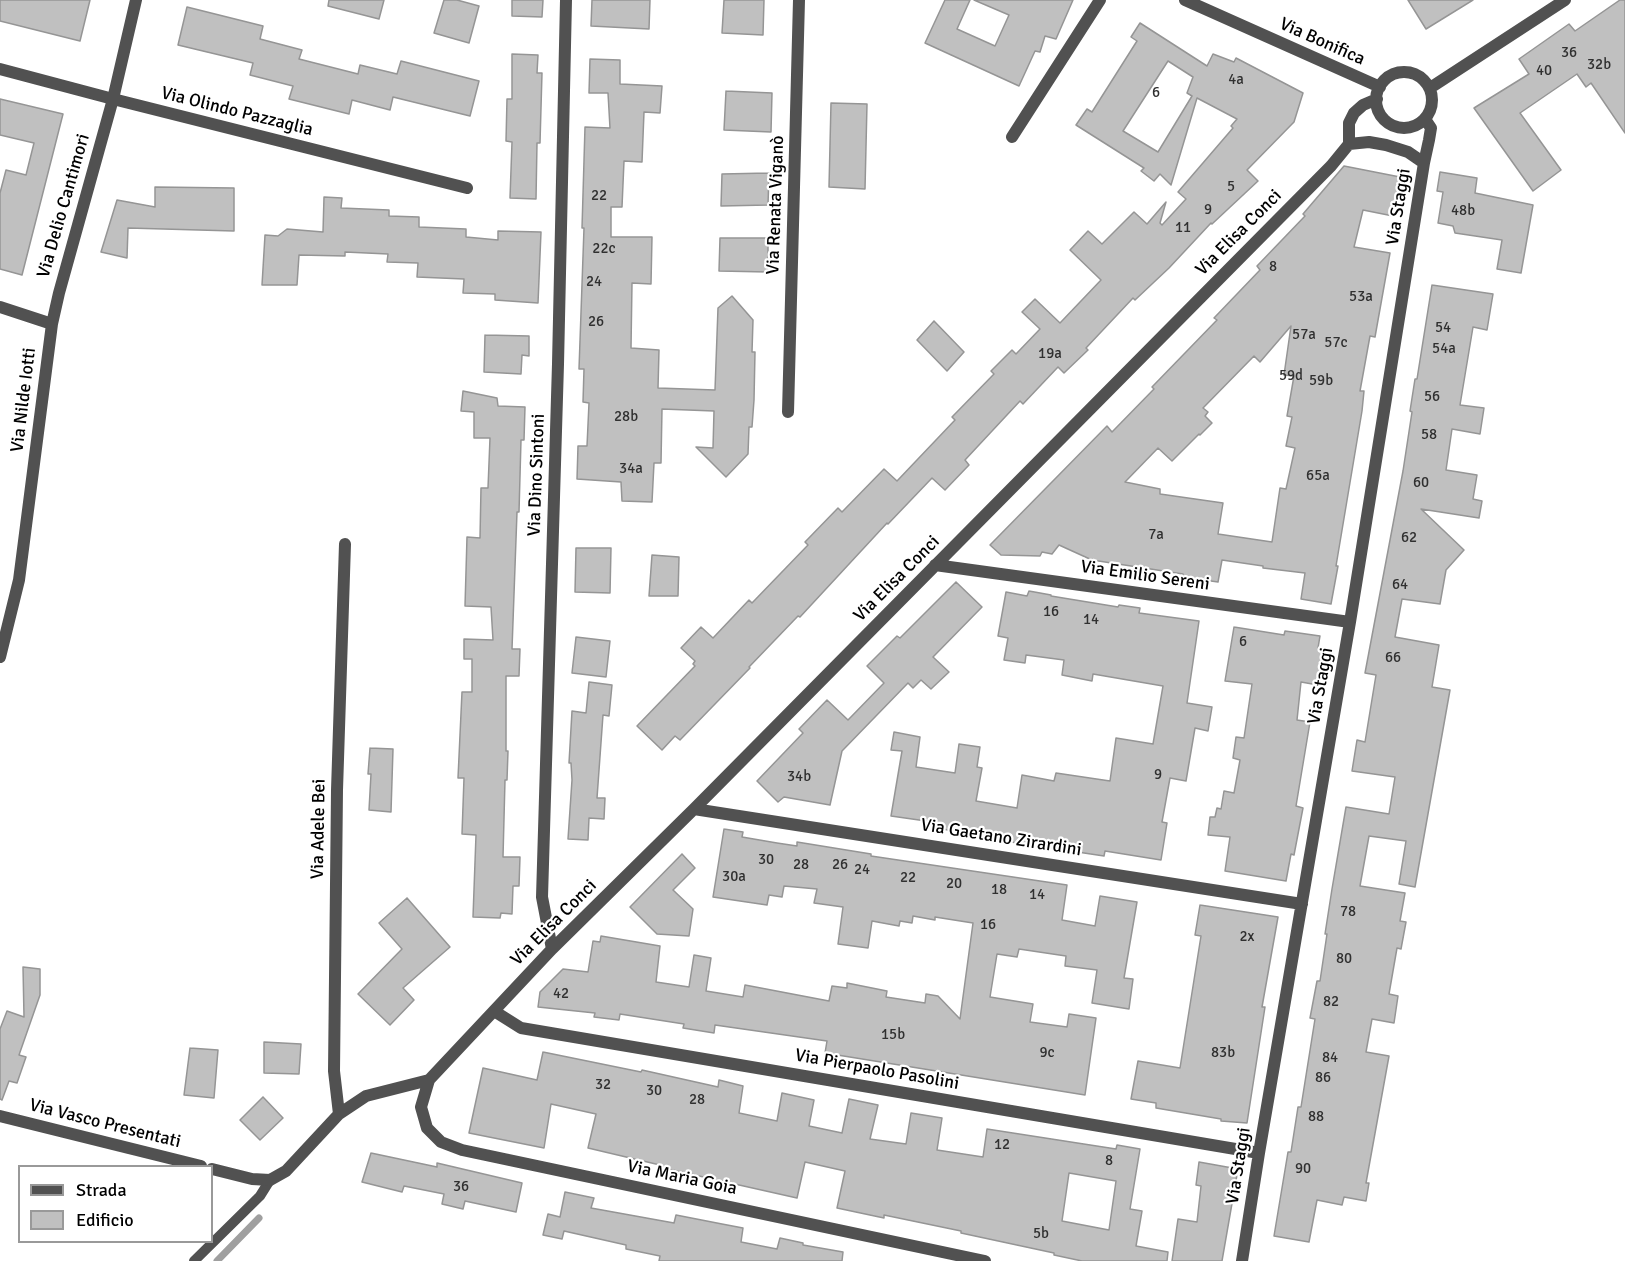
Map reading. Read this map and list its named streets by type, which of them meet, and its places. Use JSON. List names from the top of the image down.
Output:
{
  "streets": {
    "street": [
      "Via Bonifica",
      "Via Olindo Pazzaglia",
      "Via Renata Viganò",
      "Via Delio Cantimori",
      "Via Staggi",
      "Via Elisa Conci",
      "Via Nilde Iotti",
      "Via Dino Sintoni",
      "Via Emilio Sereni",
      "Via Adele Bei",
      "Via Gaetano Zirardini",
      "Via Pierpaolo Pasolini",
      "Via Vasco Presentati",
      "Via Maria Goia"
    ]
  },
  "crossings": [
    ["Via Bonifica", "Via Staggi"],
    ["Via Olindo Pazzaglia", "Via Delio Cantimori"],
    ["Via Delio Cantimori", "Via Nilde Iotti"],
    ["Via Staggi", "Via Emilio Sereni"],
    ["Via Staggi", "Via Gaetano Zirardini"],
    ["Via Staggi", "Via Pierpaolo Pasolini"],
    ["Via Elisa Conci", "Via Dino Sintoni"],
    ["Via Elisa Conci", "Via Emilio Sereni"],
    ["Via Elisa Conci", "Via Gaetano Zirardini"],
    ["Via Elisa Conci", "Via Pierpaolo Pasolini"],
    ["Via Elisa Conci", "Via Maria Goia"]
  ],
  "house_numbers": [
    "36",
    "32b",
    "40",
    "4a",
    "6",
    "5",
    "22",
    "9",
    "48b",
    "11",
    "22c",
    "8",
    "24",
    "53a",
    "26",
    "54",
    "57a",
    "57c",
    "54a",
    "19a",
    "59d",
    "59b",
    "56",
    "28b",
    "58",
    "34a",
    "65a",
    "60",
    "7a",
    "62",
    "64",
    "16",
    "14",
    "6",
    "66",
    "9",
    "34b",
    "30",
    "28",
    "26",
    "24",
    "30a",
    "22",
    "20",
    "18",
    "14",
    "78",
    "16",
    "2x",
    "80",
    "42",
    "82",
    "15b",
    "9c",
    "83b",
    "84",
    "86",
    "32",
    "30",
    "28",
    "88",
    "12",
    "8",
    "90",
    "36",
    "5b"
  ],
  "legend": ["Strada", "Edificio"]
}
